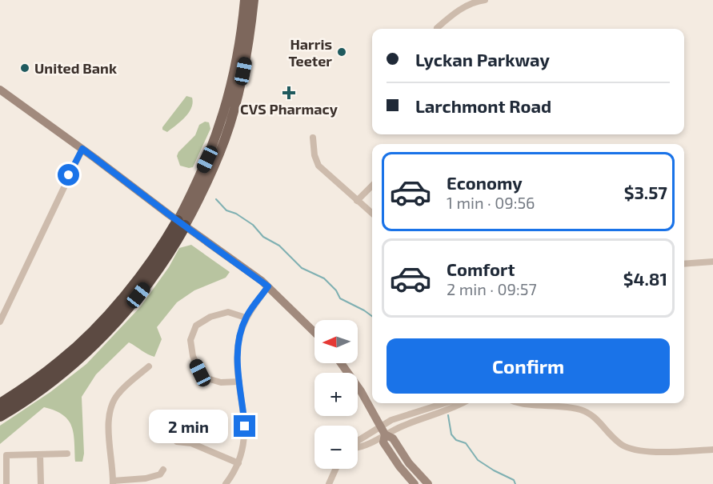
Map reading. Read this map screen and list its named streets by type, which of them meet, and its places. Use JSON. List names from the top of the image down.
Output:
{
  "places": {
    "other": ["Harris Teeter", "United Bank"],
    "health": ["CVS Pharmacy"]
  },
  "north": "left",
  "page": {
    "banner": ["Lyckan Parkway", "Larchmont Road"],
    "list": [
      {
        "name": "Economy",
        "note": "1 min · 09:56",
        "value": "$3.57"
      },
      {
        "name": "Comfort",
        "note": "2 min · 09:57",
        "value": "$4.81"
      }
    ],
    "map_buttons": ["+", "−"],
    "buttons": "Confirm",
    "bubble": "2 min"
  }
}
